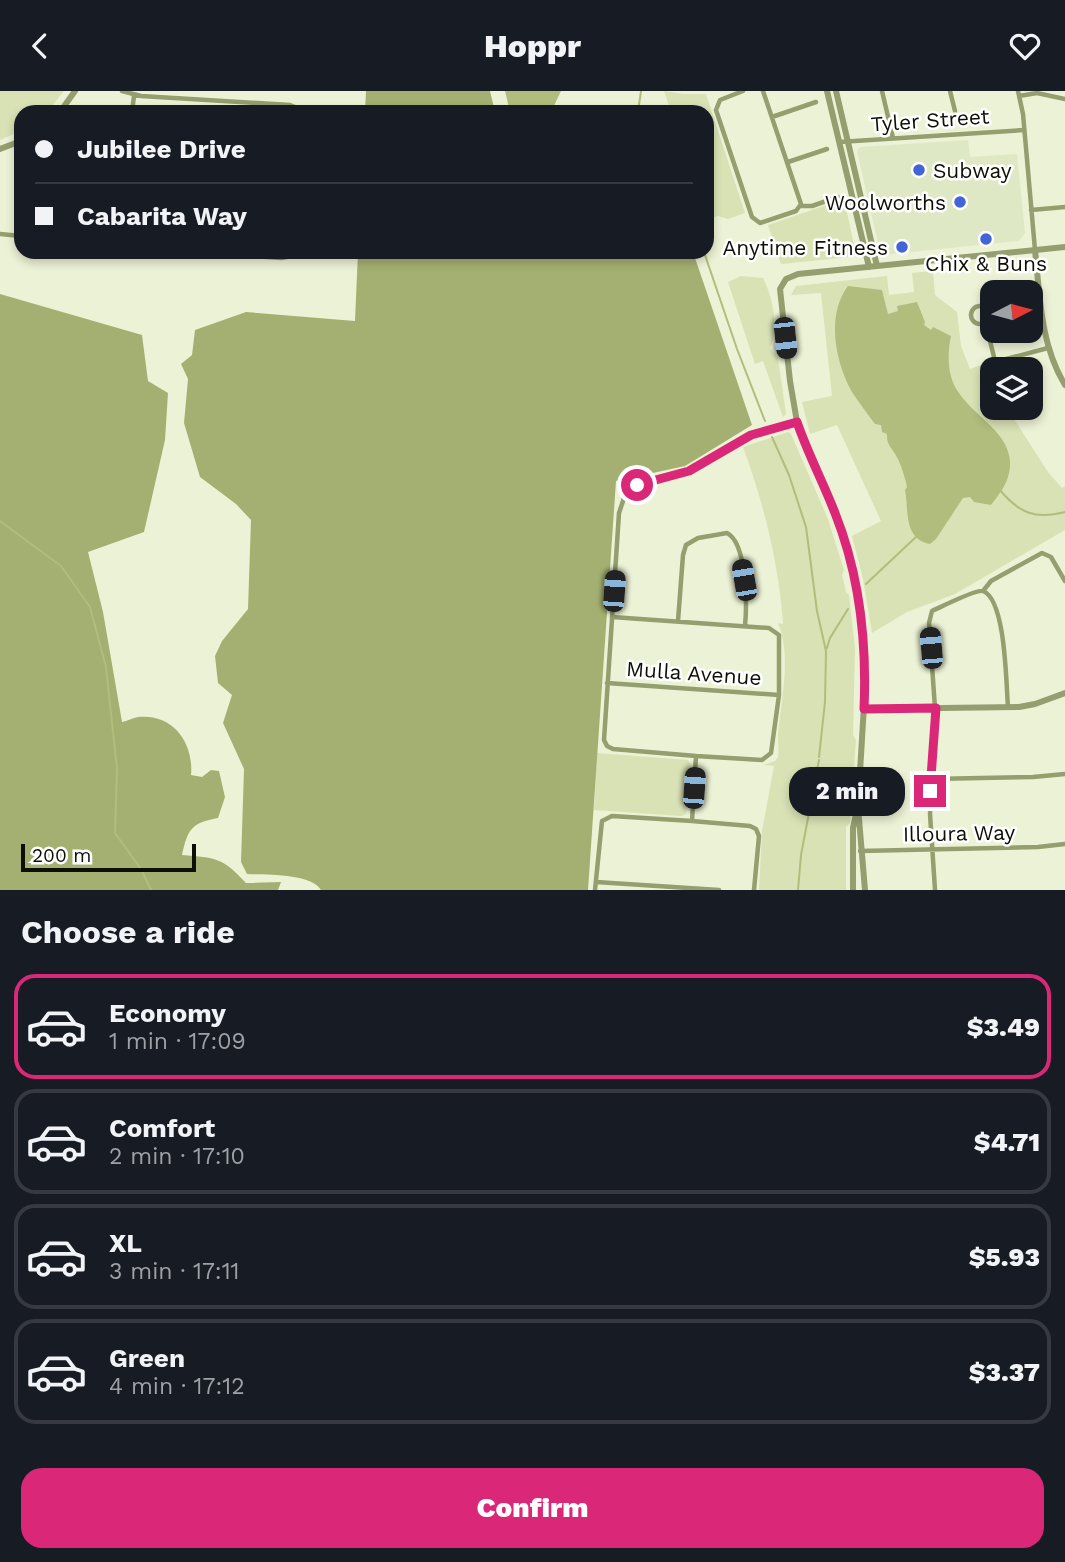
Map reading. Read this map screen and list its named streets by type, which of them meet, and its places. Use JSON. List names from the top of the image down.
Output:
{
  "streets": {
    "street": ["Tyler Street", "Mulla Avenue", "Illoura Way"]
  },
  "places": [
    "Subway",
    "Woolworths",
    "Chix & Buns",
    "Anytime Fitness"
  ],
  "scale_bar": "200 m",
  "north": "right",
  "page": {
    "header": "Hoppr",
    "banner": ["Jubilee Drive", "Cabarita Way"],
    "bubble": "2 min",
    "scale": "200 m",
    "heading": "Choose a ride",
    "list": [
      {
        "name": "Economy",
        "note": "1 min · 17:09",
        "value": "$3.49"
      },
      {
        "name": "Comfort",
        "note": "2 min · 17:10",
        "value": "$4.71"
      },
      {
        "name": "XL",
        "note": "3 min · 17:11",
        "value": "$5.93"
      },
      {
        "name": "Green",
        "note": "4 min · 17:12",
        "value": "$3.37"
      }
    ],
    "buttons": "Confirm"
  }
}
